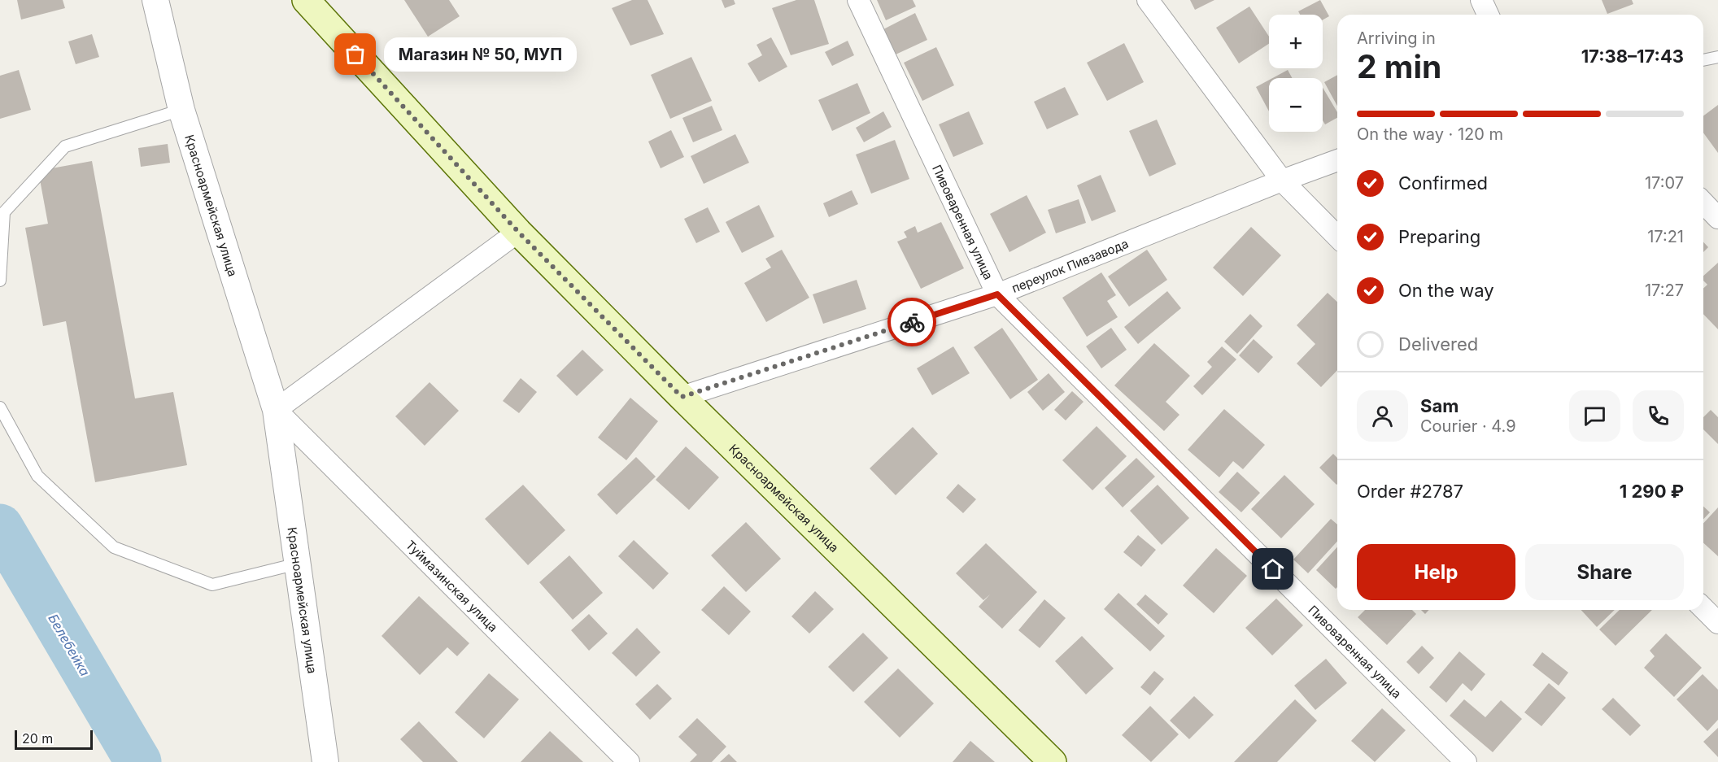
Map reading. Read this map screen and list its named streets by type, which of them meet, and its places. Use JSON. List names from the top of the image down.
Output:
{
  "streets": {
    "main road": ["Красноармейская улица"],
    "street": ["Пивоваренная улица", "переулок Пивзавода", "Туймазинская улица"]
  },
  "crossings": [
    ["Красноармейская улица", "переулок Пивзавода"],
    ["Красноармейская улица", "Туймазинская улица"],
    ["Пивоваренная улица", "переулок Пивзавода"]
  ],
  "water": ["Белебейка"],
  "places": ["Магазин № 50, МУП"],
  "scale_bar": "20 m",
  "page": {
    "map_buttons": ["+", "−"],
    "heading": ["2 min", "Arriving in", "17:38–17:43"],
    "panel": [
      "Sam",
      "Courier · 4.9",
      "Order #2787",
      "1 290 ₽"
    ],
    "bubble": "Магазин № 50, МУП",
    "bar": "On the way · 120 m",
    "list": [
      ["Confirmed", "17:07"],
      ["Preparing", "17:21"],
      ["On the way", "17:27"],
      "Delivered"
    ],
    "buttons": ["Help", "Share"],
    "scale": "20 m"
  }
}
